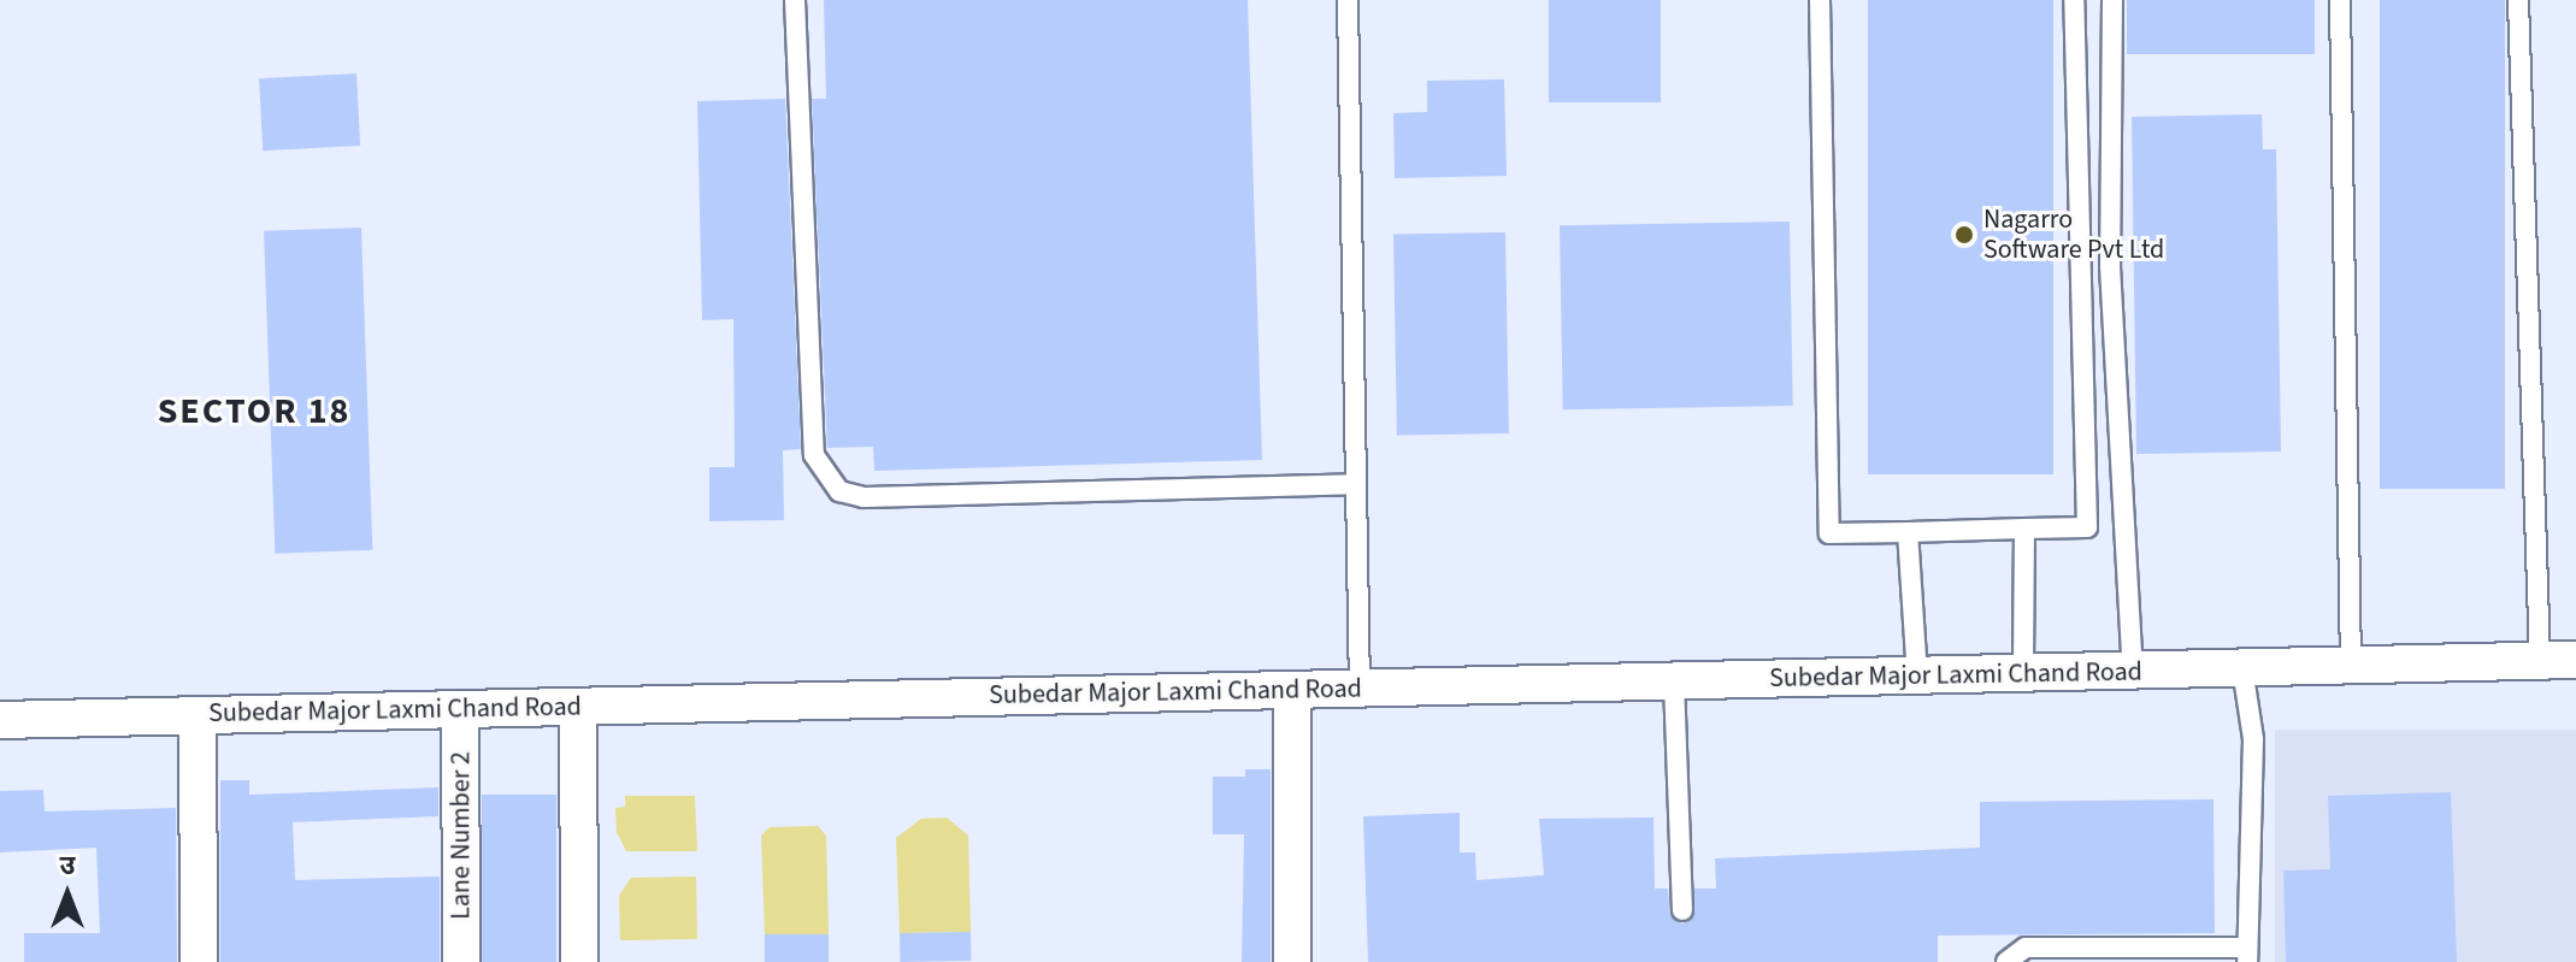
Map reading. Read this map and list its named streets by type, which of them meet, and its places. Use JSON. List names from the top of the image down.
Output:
{
  "streets": {
    "street": ["Subedar Major Laxmi Chand Road", "Lane Number 2"]
  },
  "crossings": [
    ["Subedar Major Laxmi Chand Road", "Lane Number 2"]
  ],
  "districts": ["SECTOR 18"],
  "places": ["Nagarro Software Pvt Ltd"],
  "north": "top"
}
